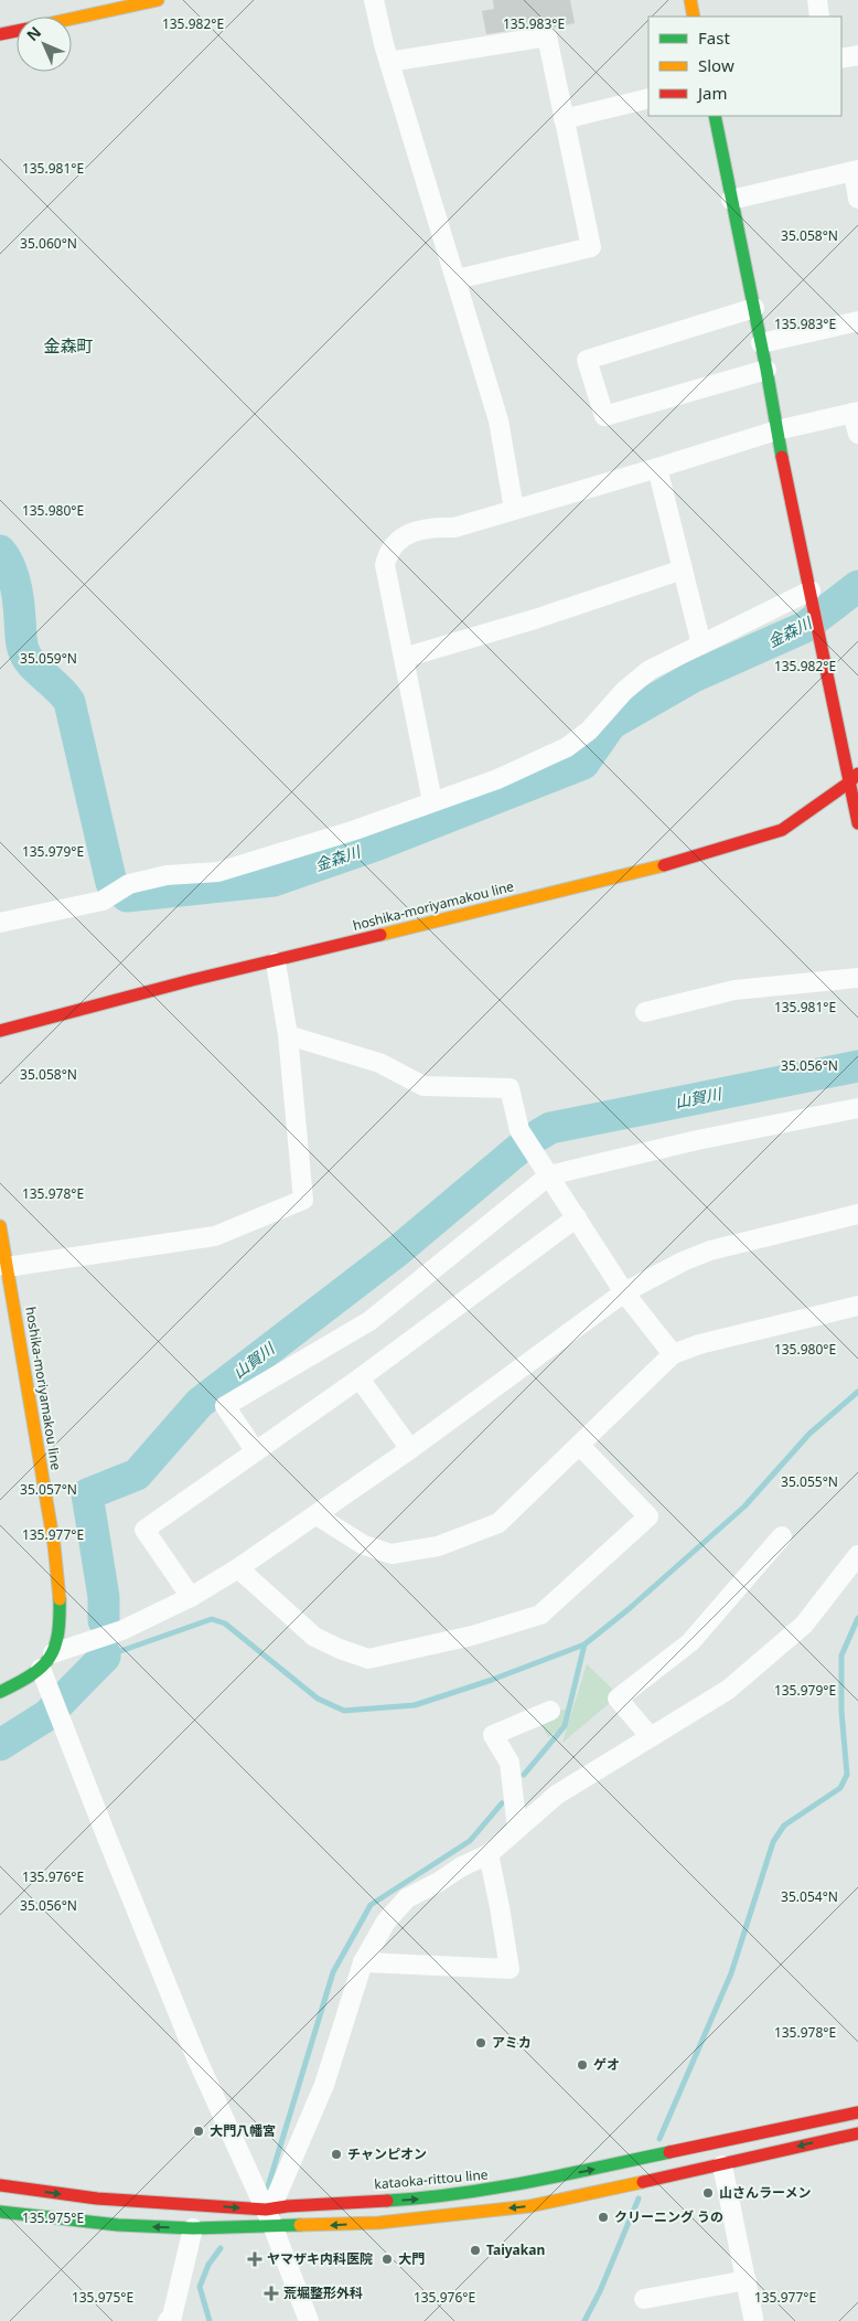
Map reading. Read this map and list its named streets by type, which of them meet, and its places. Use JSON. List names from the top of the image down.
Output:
{
  "streets": {
    "main road": ["hoshika-moriyamakou line", "kataoka-rittou line"]
  },
  "districts": ["金森町"],
  "water": ["金森川", "山賀川"],
  "places": {
    "other": [
      "アミカ",
      "ゲオ",
      "大門八幡宮",
      "チャンピオン",
      "山さんラーメン",
      "クリーニング うの",
      "Taiyakan",
      "大門"
    ],
    "health": ["ヤマザキ内科医院", "荒堀整形外科"]
  },
  "legend": ["Fast", "Slow", "Jam"],
  "north": "top left",
  "coordinates": [
    "135.982°E",
    "135.983°E",
    "135.981°E",
    "35.058°N",
    "35.060°N",
    "135.980°E",
    "35.059°N",
    "135.979°E",
    "35.056°N",
    "135.978°E",
    "35.055°N",
    "35.057°N",
    "135.977°E",
    "135.976°E",
    "35.054°N",
    "135.975°E"
  ]
}
